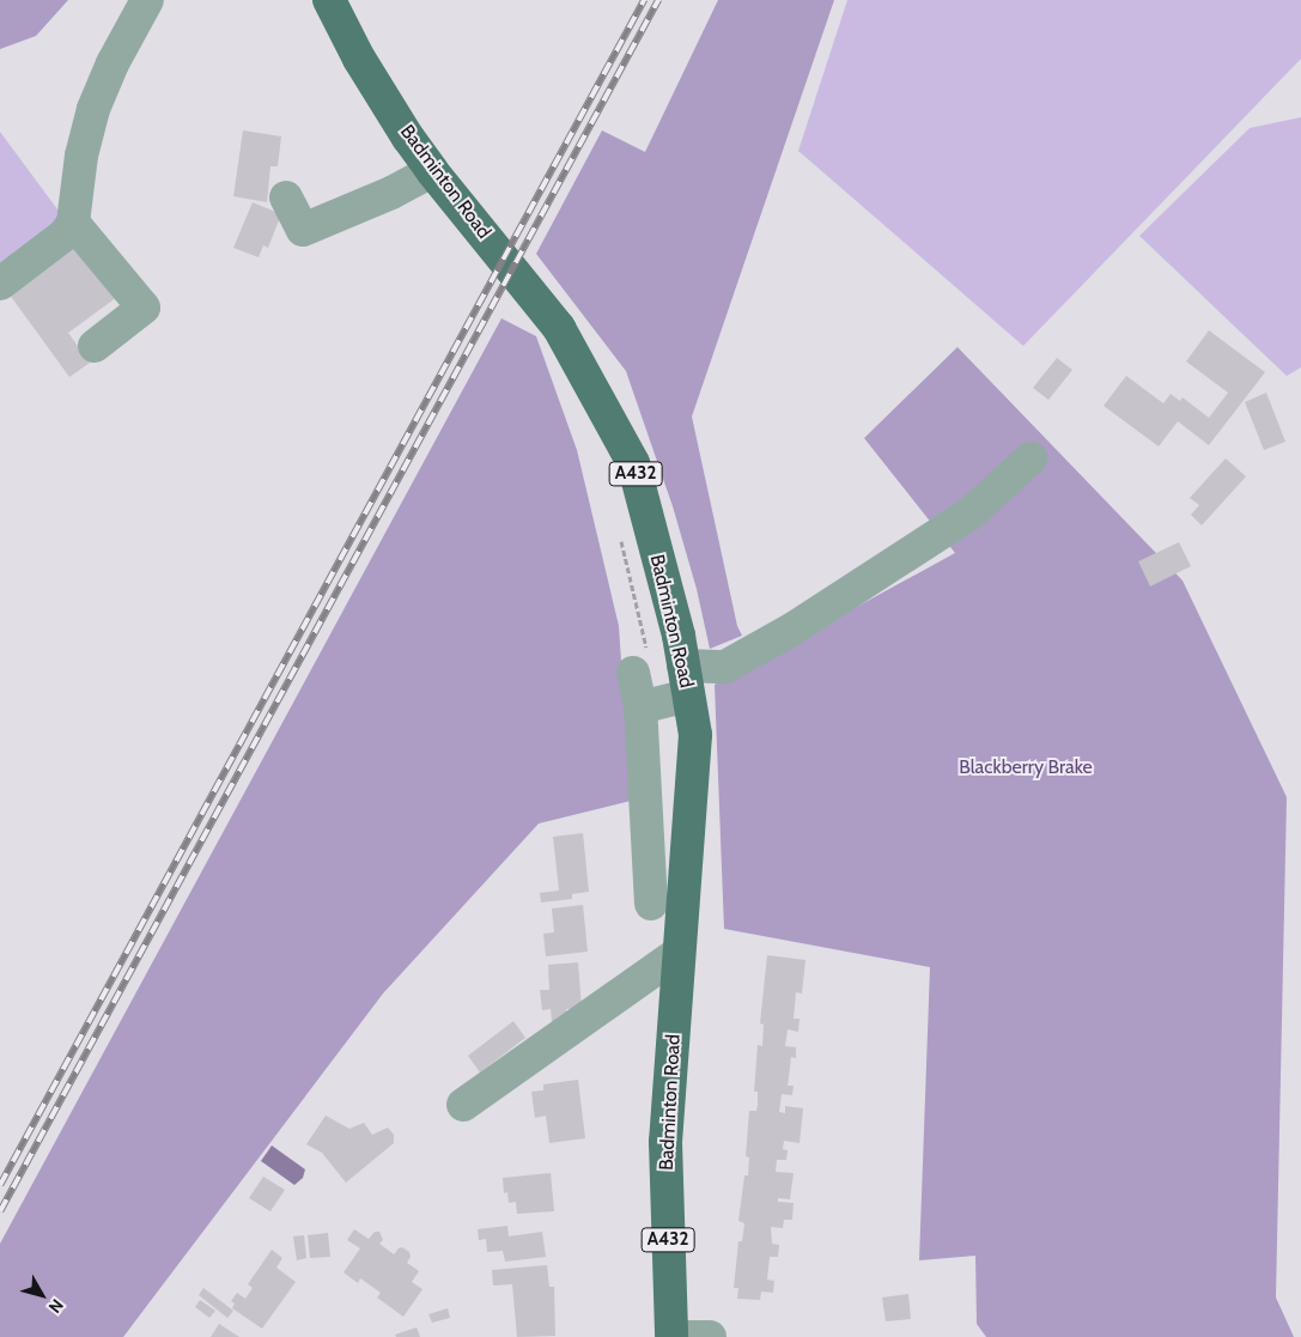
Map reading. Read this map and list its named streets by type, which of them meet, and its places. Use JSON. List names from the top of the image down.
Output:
{
  "streets": {
    "main road": ["Badminton Road", "A432"]
  },
  "parks": ["Blackberry Brake"],
  "north": "bottom right"
}
